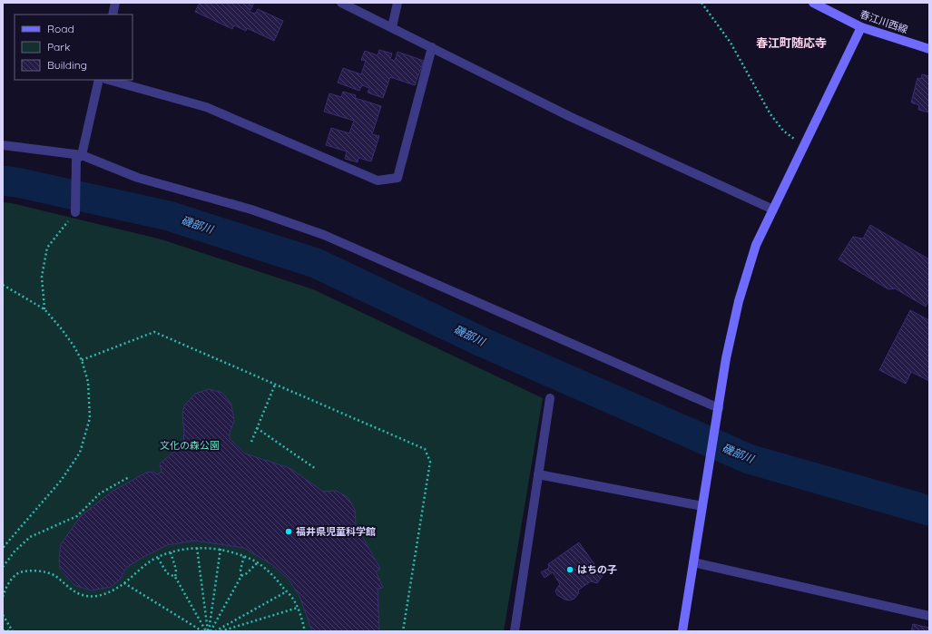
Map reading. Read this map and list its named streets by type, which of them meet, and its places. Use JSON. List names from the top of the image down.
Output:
{
  "streets": {
    "street": ["春江川西線"]
  },
  "districts": ["春江町随応寺"],
  "water": ["磯部川"],
  "parks": ["文化の森公園"],
  "places": ["福井県児童科学館", "はちの子"],
  "legend": ["Road", "Park", "Building"]
}
